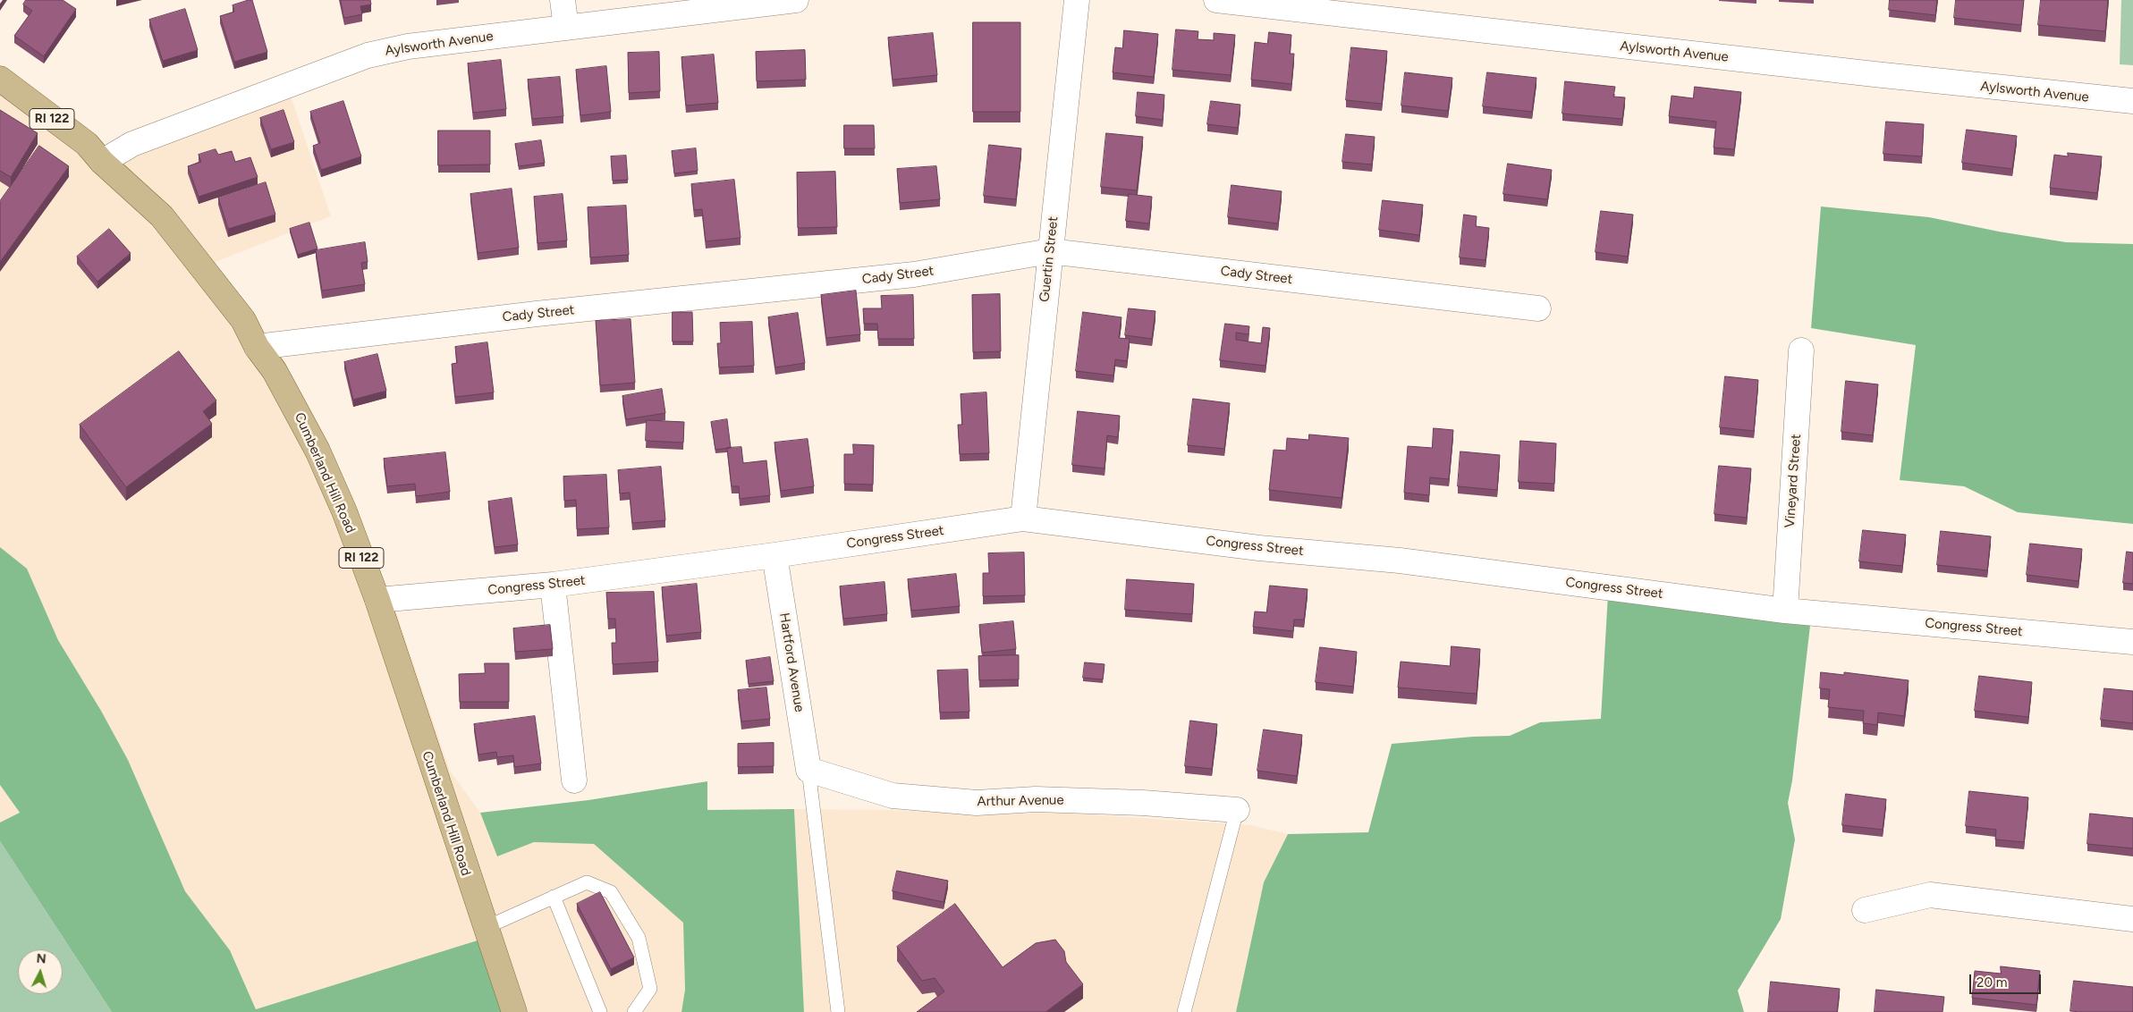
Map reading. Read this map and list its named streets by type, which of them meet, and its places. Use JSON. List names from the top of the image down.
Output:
{
  "streets": {
    "main road": ["RI 122", "Cumberland Hill Road"],
    "street": [
      "Aylsworth Avenue",
      "Guertin Street",
      "Cady Street",
      "Vineyard Street",
      "Congress Street",
      "Hartford Avenue",
      "Arthur Avenue"
    ]
  },
  "crossings": [
    ["Aylsworth Avenue", "Cumberland Hill Road"],
    ["Guertin Street", "Cady Street"],
    ["Guertin Street", "Congress Street"],
    ["Cady Street", "Cumberland Hill Road"],
    ["Cumberland Hill Road", "Congress Street"],
    ["Vineyard Street", "Congress Street"],
    ["Congress Street", "Hartford Avenue"],
    ["Hartford Avenue", "Arthur Avenue"]
  ],
  "scale_bar": "20 m",
  "north": "top"
}
